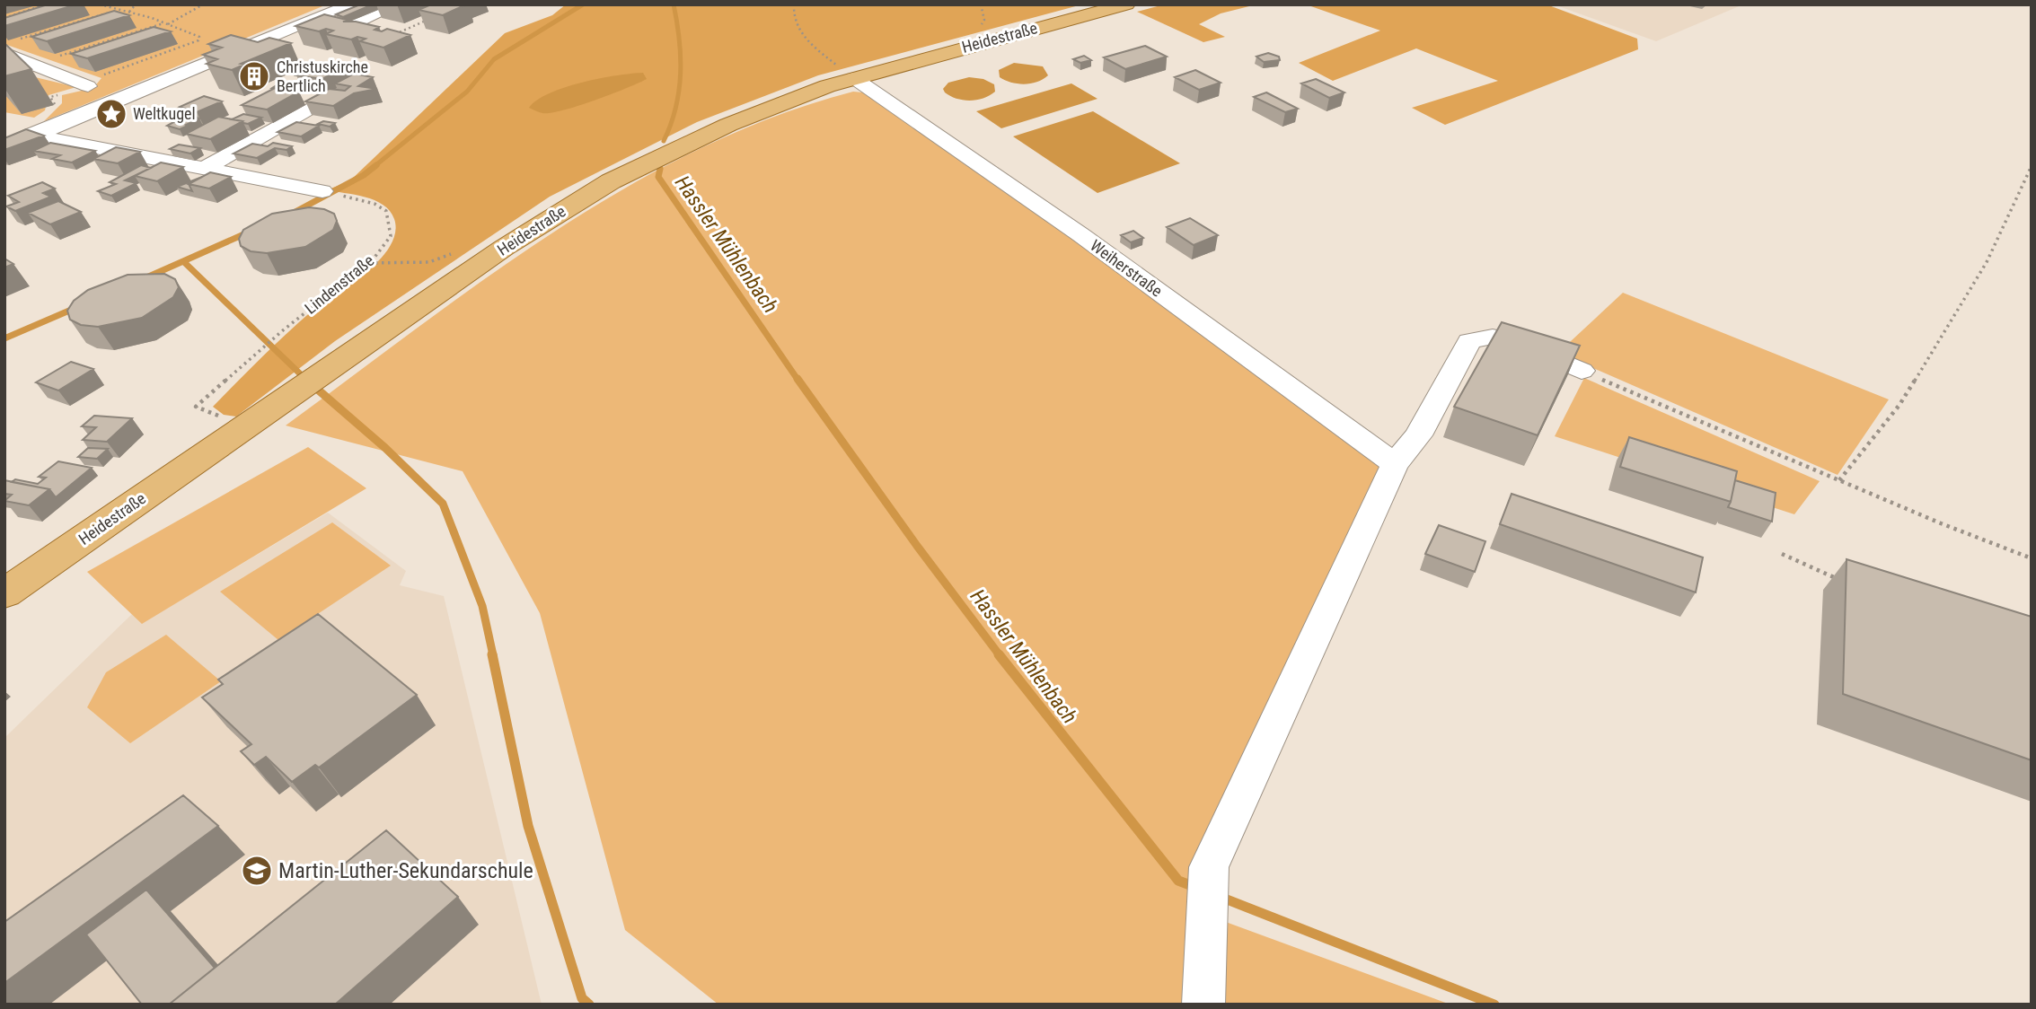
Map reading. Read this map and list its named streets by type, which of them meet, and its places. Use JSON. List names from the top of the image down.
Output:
{
  "streets": {
    "main road": ["Heidestraße"],
    "street": ["Weiherstraße"],
    "path": ["Lindenstraße"]
  },
  "crossings": [
    ["Heidestraße", "Weiherstraße"],
    ["Heidestraße", "Lindenstraße"]
  ],
  "water": ["Hassler Mühlenbach"],
  "places": {
    "building": ["Christuskirche Bertlich"],
    "place": ["Weltkugel"],
    "school or university": ["Martin-Luther-Sekundarschule"]
  }
}
